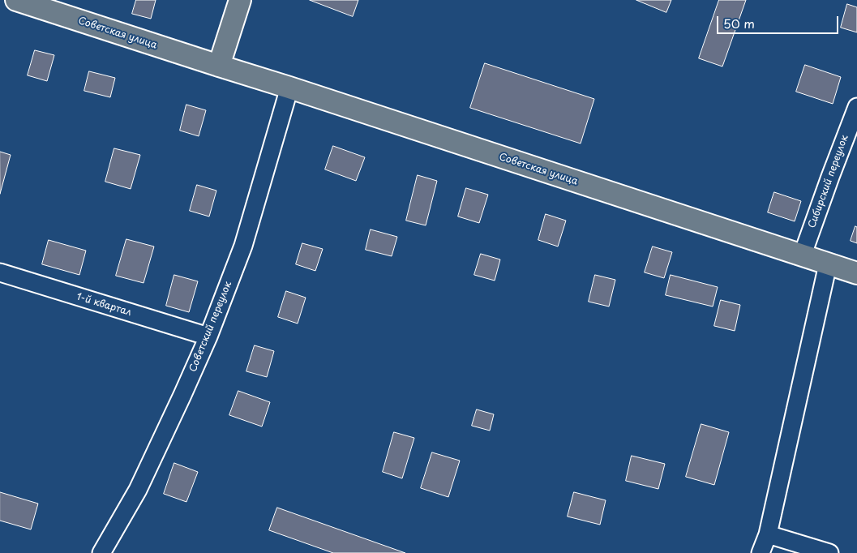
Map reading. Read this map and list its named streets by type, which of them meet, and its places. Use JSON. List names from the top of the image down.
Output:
{
  "streets": {
    "main road": ["Советская улица"],
    "street": ["Сибирский переулок", "1-й квартал", "Советский переулок"]
  },
  "crossings": [
    ["Советская улица", "Сибирский переулок"],
    ["Советская улица", "Советский переулок"],
    ["1-й квартал", "Советский переулок"]
  ],
  "scale_bar": "50 m"
}
